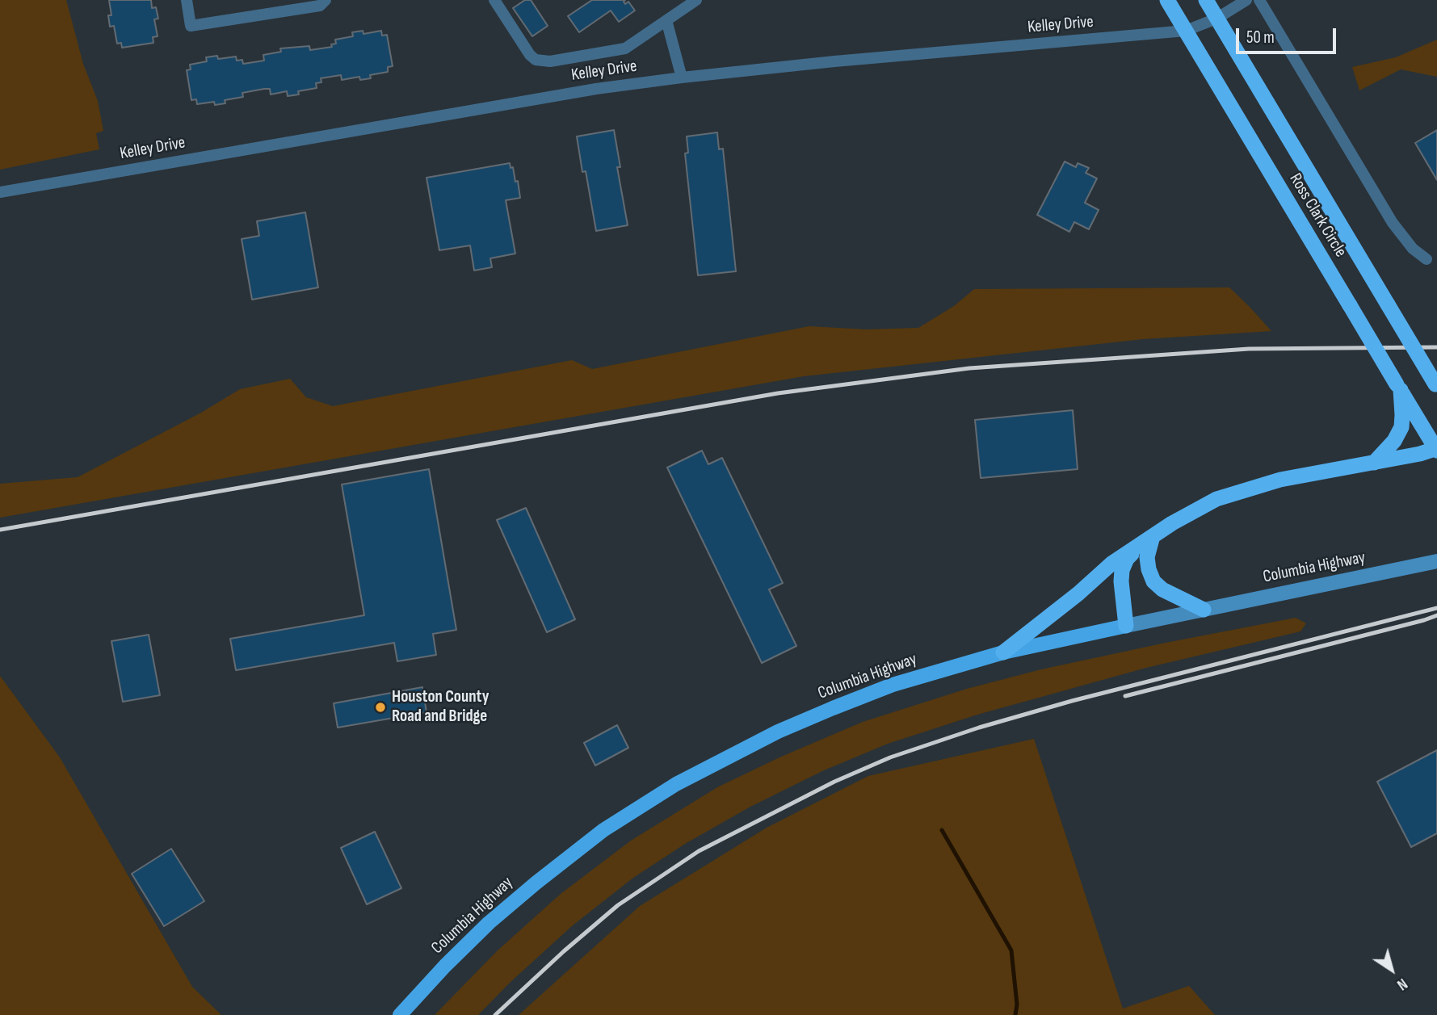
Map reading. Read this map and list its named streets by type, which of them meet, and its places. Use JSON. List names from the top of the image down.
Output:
{
  "streets": {
    "highway": ["Ross Clark Circle"],
    "main road": ["Columbia Highway"],
    "street": ["Kelley Drive"]
  },
  "crossings": [
    ["Kelley Drive", "Ross Clark Circle"]
  ],
  "places": ["Houston County Road and Bridge"],
  "scale_bar": "50 m",
  "north": "bottom right"
}
